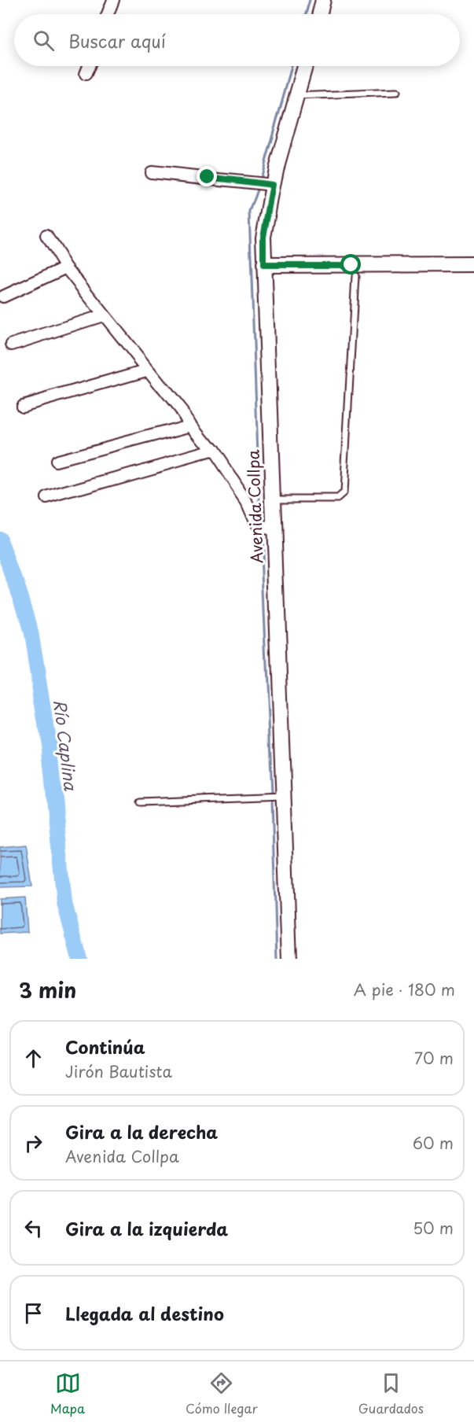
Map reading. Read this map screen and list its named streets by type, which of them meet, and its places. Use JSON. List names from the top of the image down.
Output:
{
  "streets": {
    "main road": ["Avenida Collpa"]
  },
  "water": ["Río Caplina"],
  "page": {
    "search": "Buscar aquí",
    "heading": ["3 min", "A pie · 180 m"],
    "list": [
      ["Continúa", "Jirón Bautista", "70 m"],
      ["Gira a la derecha", "Avenida Collpa", "60 m"],
      ["Gira a la izquierda", "50 m"],
      "Llegada al destino"
    ],
    "nav": ["Mapa", "Cómo llegar", "Guardados"]
  }
}
